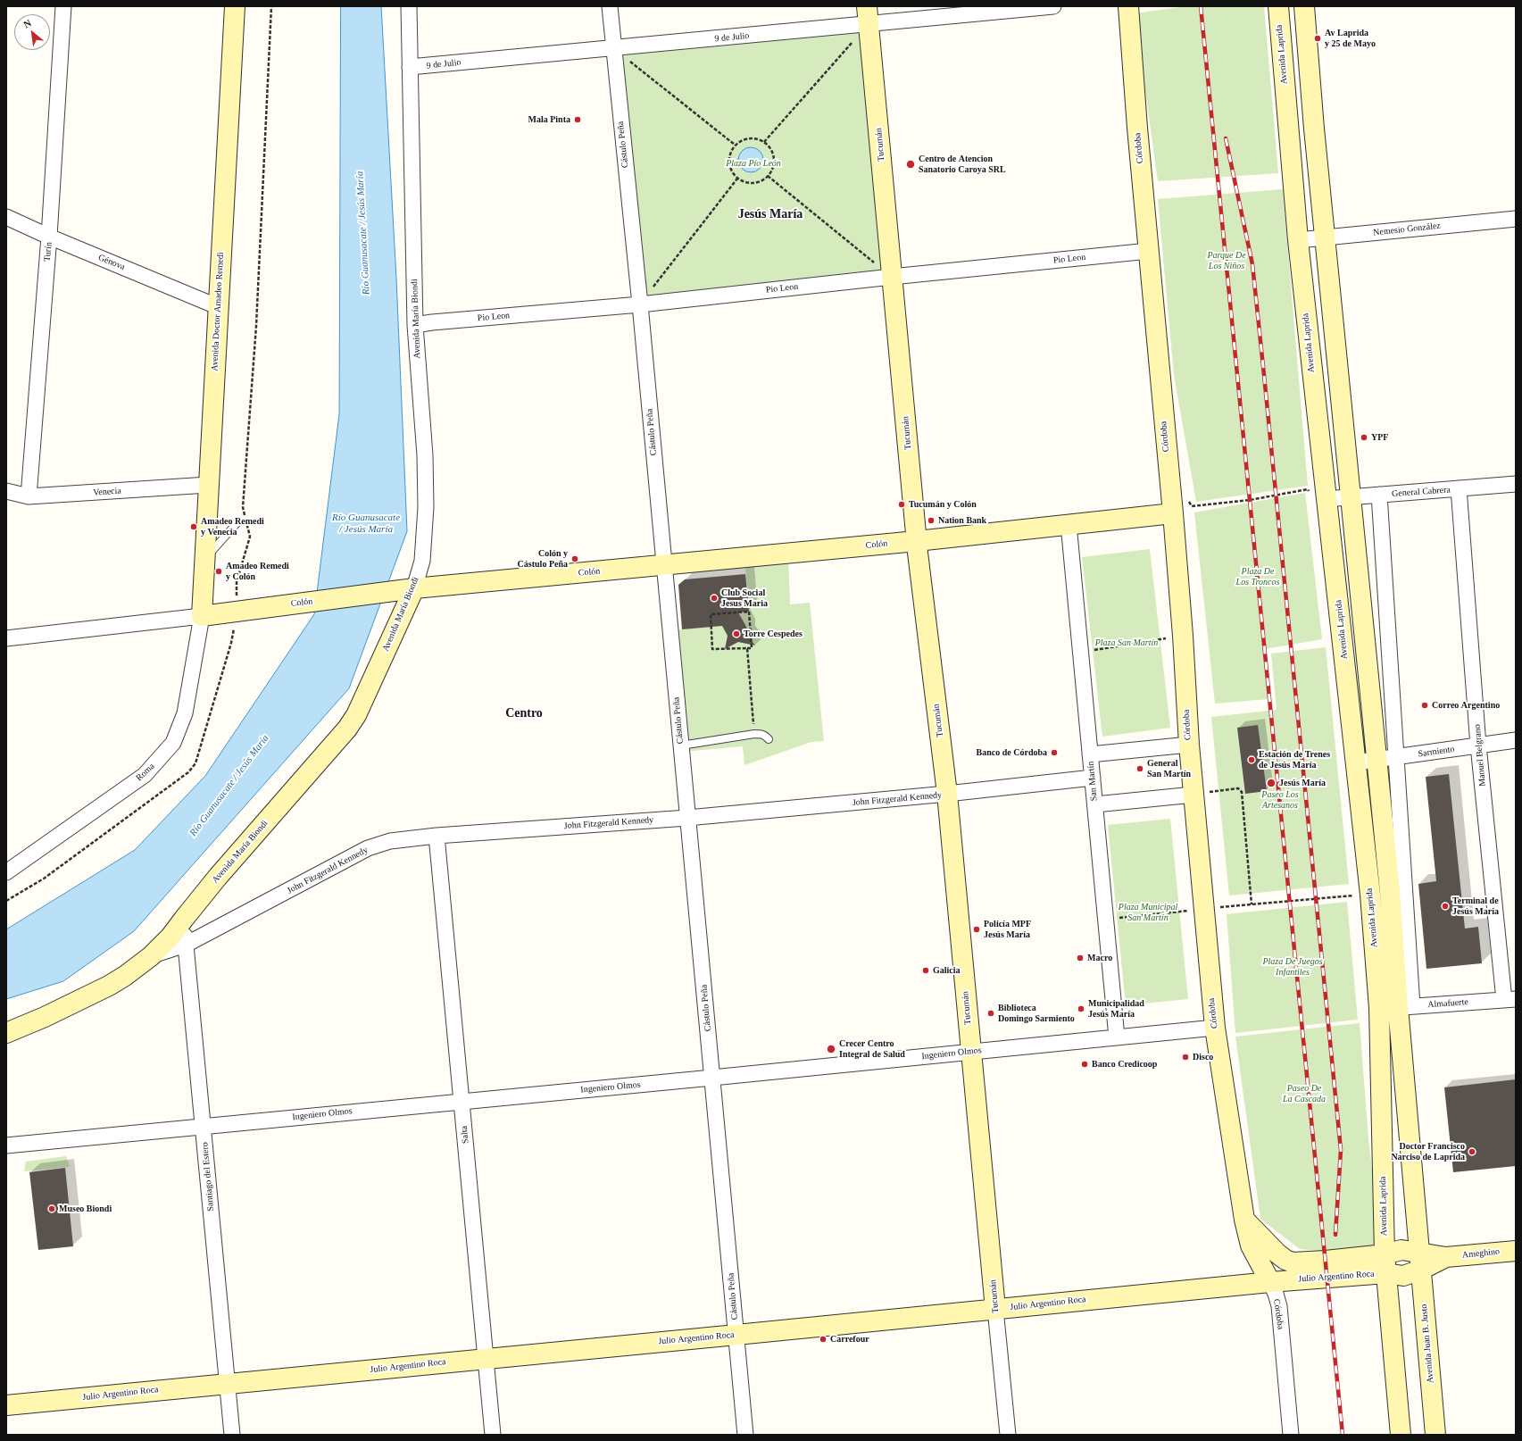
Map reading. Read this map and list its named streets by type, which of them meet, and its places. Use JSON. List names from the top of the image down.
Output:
{
  "streets": {
    "street": [
      "9 de Julio",
      "Avenida Laprida",
      "Cástulo Peña",
      "Tucumán",
      "Córdoba",
      "Nemesio González",
      "Turín",
      "Pio Leon",
      "Génova",
      "Avenida Doctor Amadeo Remedi",
      "Avenida María Biondi",
      "Venecia",
      "General Cabrera",
      "Colón",
      "Sarmiento",
      "Manuel Belgrano",
      "Roma",
      "San Martín",
      "John Fitzgerald Kennedy",
      "Almafuerte",
      "Ingeniero Olmos",
      "Salta",
      "Santiago del Estero",
      "Ameghino",
      "Julio Argentino Roca",
      "Avenida Juan B. Justo"
    ]
  },
  "crossings": [
    ["9 de Julio", "Cástulo Peña"],
    ["9 de Julio", "Tucumán"],
    ["9 de Julio", "Avenida María Biondi"],
    ["Avenida Laprida", "Nemesio González"],
    ["Avenida Laprida", "General Cabrera"],
    ["Avenida Laprida", "Sarmiento"],
    ["Avenida Laprida", "Almafuerte"],
    ["Avenida Laprida", "Ameghino"],
    ["Avenida Laprida", "Julio Argentino Roca"],
    ["Avenida Laprida", "Avenida Juan B. Justo"],
    ["Cástulo Peña", "Pio Leon"],
    ["Cástulo Peña", "Colón"],
    ["Cástulo Peña", "John Fitzgerald Kennedy"],
    ["Cástulo Peña", "Ingeniero Olmos"],
    ["Cástulo Peña", "Julio Argentino Roca"],
    ["Tucumán", "Pio Leon"],
    ["Tucumán", "Colón"],
    ["Tucumán", "John Fitzgerald Kennedy"],
    ["Tucumán", "Ingeniero Olmos"],
    ["Tucumán", "Julio Argentino Roca"],
    ["Córdoba", "Pio Leon"],
    ["Córdoba", "Colón"],
    ["Córdoba", "Ingeniero Olmos"],
    ["Córdoba", "Julio Argentino Roca"],
    ["Turín", "Génova"],
    ["Turín", "Venecia"],
    ["Pio Leon", "Avenida María Biondi"],
    ["Génova", "Avenida Doctor Amadeo Remedi"],
    ["Avenida Doctor Amadeo Remedi", "Venecia"],
    ["Avenida Doctor Amadeo Remedi", "Colón"],
    ["Avenida Doctor Amadeo Remedi", "Roma"],
    ["Avenida María Biondi", "Colón"],
    ["Avenida María Biondi", "John Fitzgerald Kennedy"],
    ["Avenida María Biondi", "Santiago del Estero"],
    ["General Cabrera", "Manuel Belgrano"],
    ["Colón", "Roma"],
    ["Colón", "San Martín"],
    ["Sarmiento", "Manuel Belgrano"],
    ["Manuel Belgrano", "Almafuerte"],
    ["San Martín", "John Fitzgerald Kennedy"],
    ["San Martín", "Ingeniero Olmos"],
    ["John Fitzgerald Kennedy", "Salta"],
    ["John Fitzgerald Kennedy", "Santiago del Estero"],
    ["Ingeniero Olmos", "Salta"],
    ["Ingeniero Olmos", "Santiago del Estero"],
    ["Salta", "Julio Argentino Roca"],
    ["Santiago del Estero", "Julio Argentino Roca"],
    ["Ameghino", "Julio Argentino Roca"],
    ["Ameghino", "Avenida Juan B. Justo"]
  ],
  "districts": ["Jesús María", "Centro"],
  "water": ["Río Guanusacate / Jesús María"],
  "parks": [
    "Plaza Pío León",
    "Parque De Los Niños",
    "Plaza De Los Troncos",
    "Plaza San Martín",
    "Paseo Los Artesanos",
    "Plaza Municipal San Martín",
    "Plaza De Juegos Infantiles",
    "Paseo De La Cascada"
  ],
  "places": [
    "Av Laprida y 25 de Mayo",
    "Mala Pinta",
    "Centro de Atencion Sanatorio Caroya SRL",
    "YPF",
    "Tucumán y Colón",
    "Nation Bank",
    "Amadeo Remedi y Venecia",
    "Colón y Cástulo Peña",
    "Amadeo Remedi y Colón",
    "Club Social Jesus Maria",
    "Torre Cespedes",
    "Correo Argentino",
    "Banco de Córdoba",
    "Estación de Trenes de Jesús María",
    "General San Martín",
    "Jesús María",
    "Terminal de Jesús María",
    "Policía MPF Jesús María",
    "Macro",
    "Galicia",
    "Municipalidad Jesús María",
    "Biblioteca Domingo Sarmiento",
    "Crecer Centro Integral de Salud",
    "Disco",
    "Banco Credicoop",
    "Doctor Francisco Narciso de Laprida",
    "Museo Biondi",
    "Carrefour"
  ],
  "north": "top left"
}
